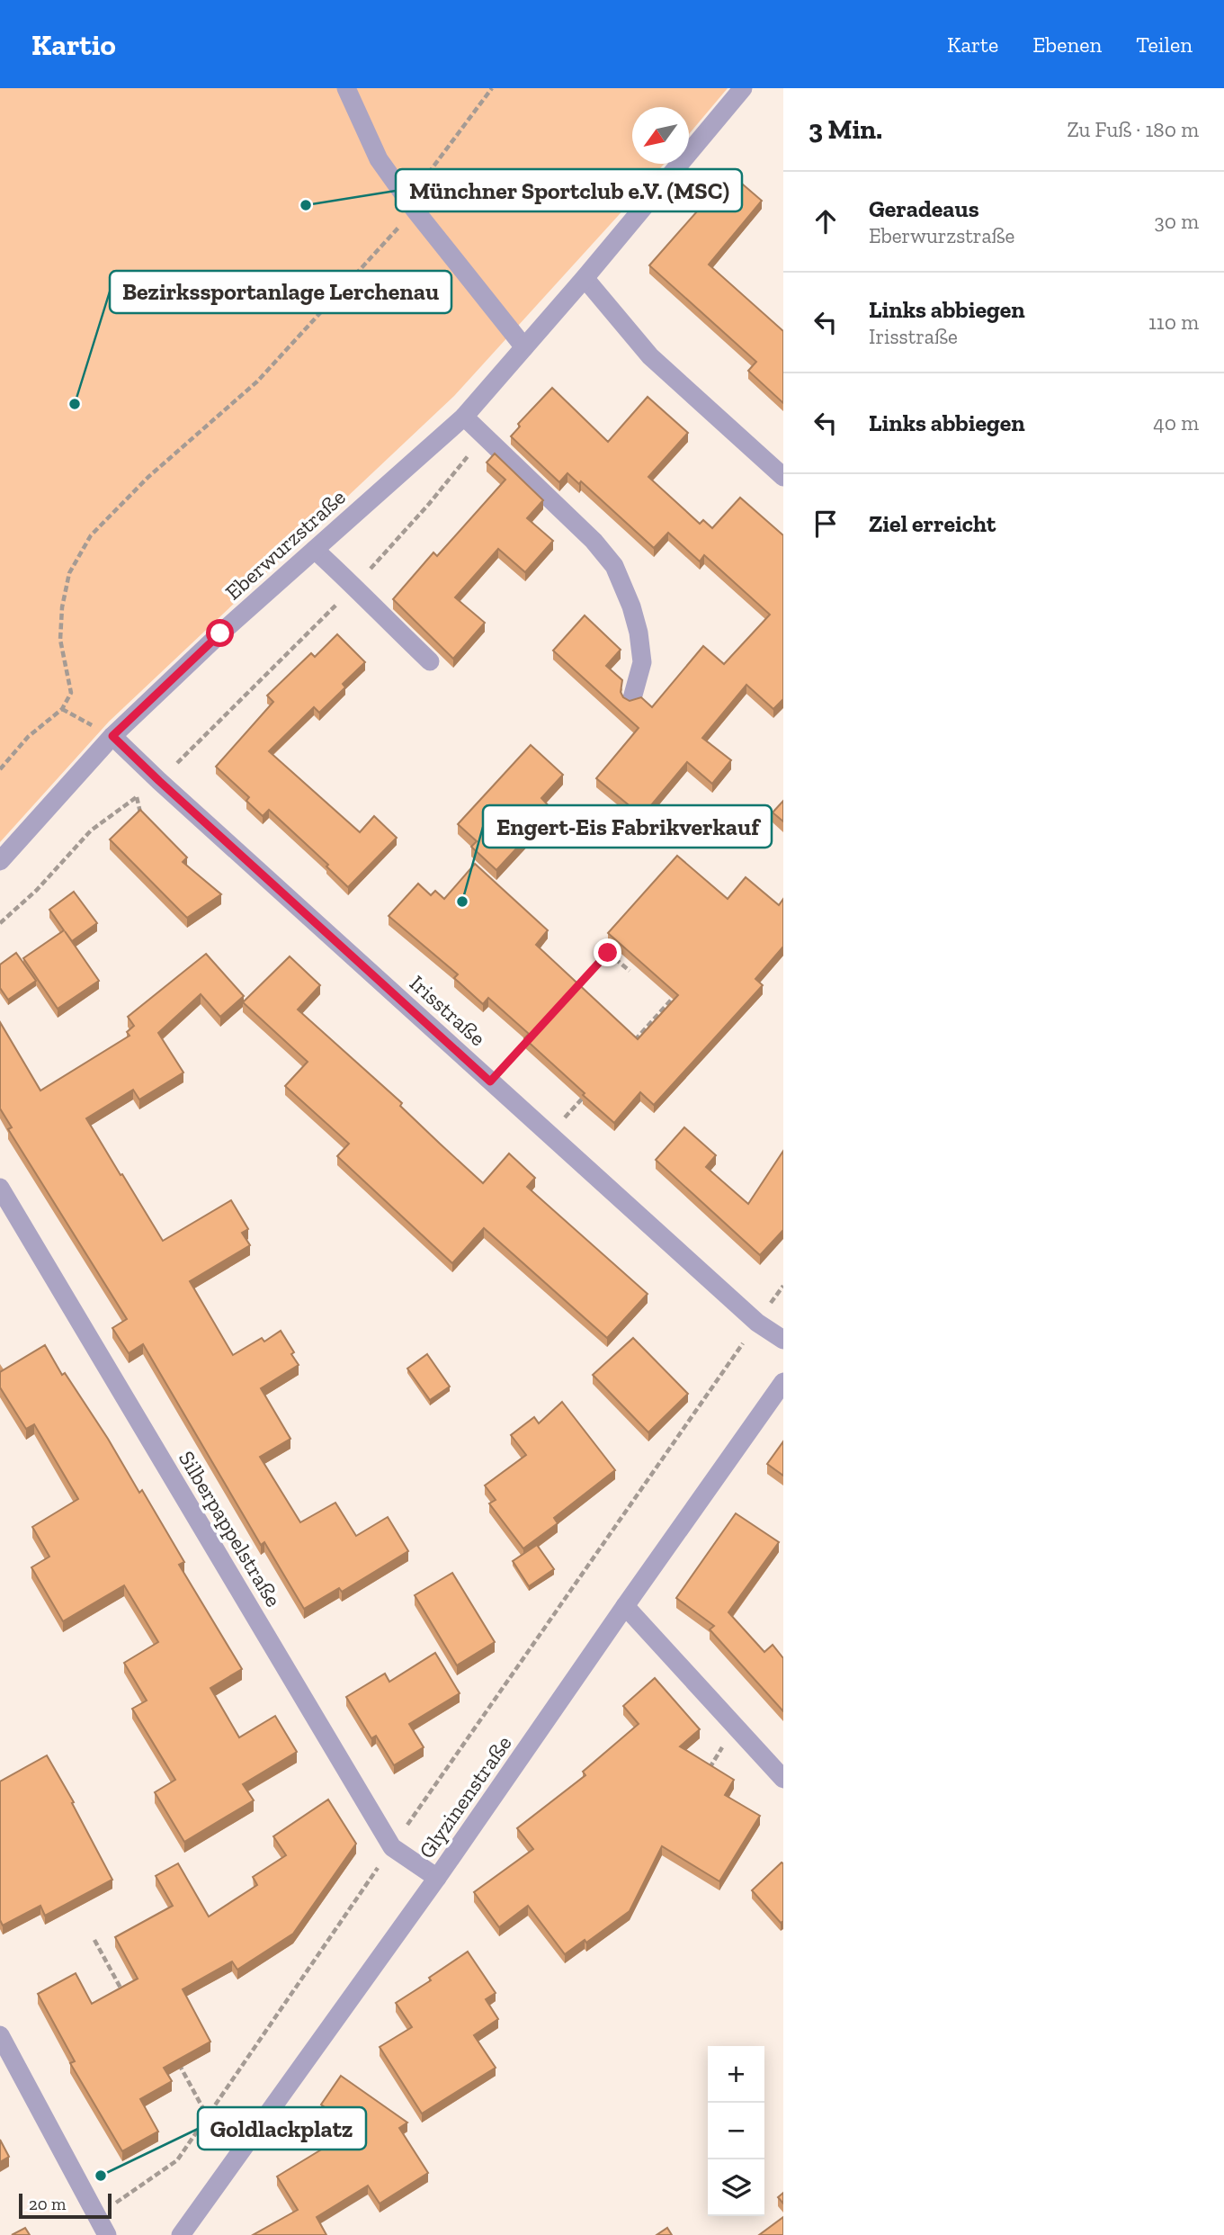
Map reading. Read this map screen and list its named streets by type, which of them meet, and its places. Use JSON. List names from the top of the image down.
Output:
{
  "streets": {
    "street": [
      "Eberwurzstraße",
      "Irisstraße",
      "Silberpappelstraße",
      "Glyzinenstraße"
    ]
  },
  "crossings": [
    ["Eberwurzstraße", "Irisstraße"],
    ["Silberpappelstraße", "Glyzinenstraße"]
  ],
  "places": [
    "Münchner Sportclub e.V. (MSC)",
    "Bezirkssportanlage Lerchenau",
    "Engert-Eis Fabrikverkauf",
    "Goldlackplatz"
  ],
  "scale_bar": "20 m",
  "north": "bottom left",
  "page": {
    "header": "Kartio",
    "nav": ["Karte", "Ebenen", "Teilen"],
    "heading": ["3 Min.", "Zu Fuß · 180 m"],
    "list": [
      ["Geradeaus", "Eberwurzstraße", "30 m"],
      ["Links abbiegen", "Irisstraße", "110 m"],
      ["Links abbiegen", "40 m"],
      "Ziel erreicht"
    ],
    "map_buttons": ["+", "−"],
    "scale": "20 m"
  }
}
